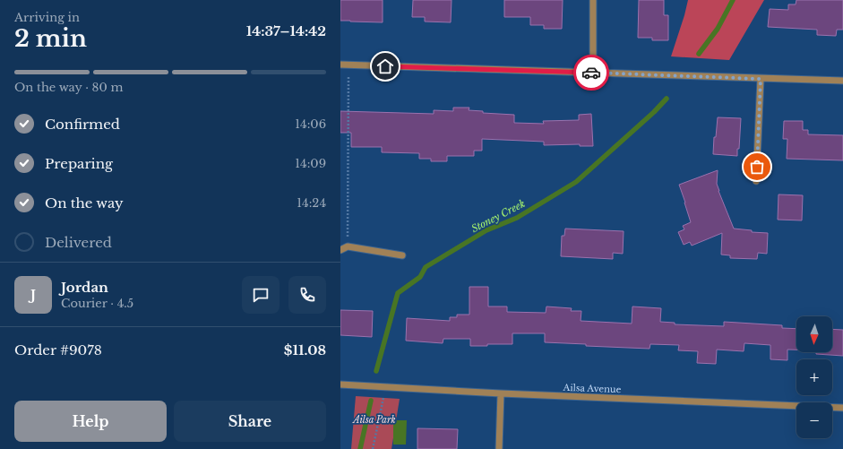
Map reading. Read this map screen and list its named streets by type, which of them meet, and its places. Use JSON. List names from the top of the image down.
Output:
{
  "streets": {
    "street": ["Ailsa Avenue"]
  },
  "water": ["Stoney Creek"],
  "parks": ["Ailsa Park"],
  "north": "bottom",
  "page": {
    "heading": ["2 min", "Arriving in", "14:37–14:42"],
    "panel": [
      "Jordan",
      "Courier · 4.5",
      "Order #9078",
      "$11.08"
    ],
    "bar": "On the way · 80 m",
    "list": [
      ["Confirmed", "14:06"],
      ["Preparing", "14:09"],
      ["On the way", "14:24"],
      "Delivered"
    ],
    "round": "J",
    "map_buttons": ["+", "−"],
    "buttons": ["Help", "Share"]
  }
}
